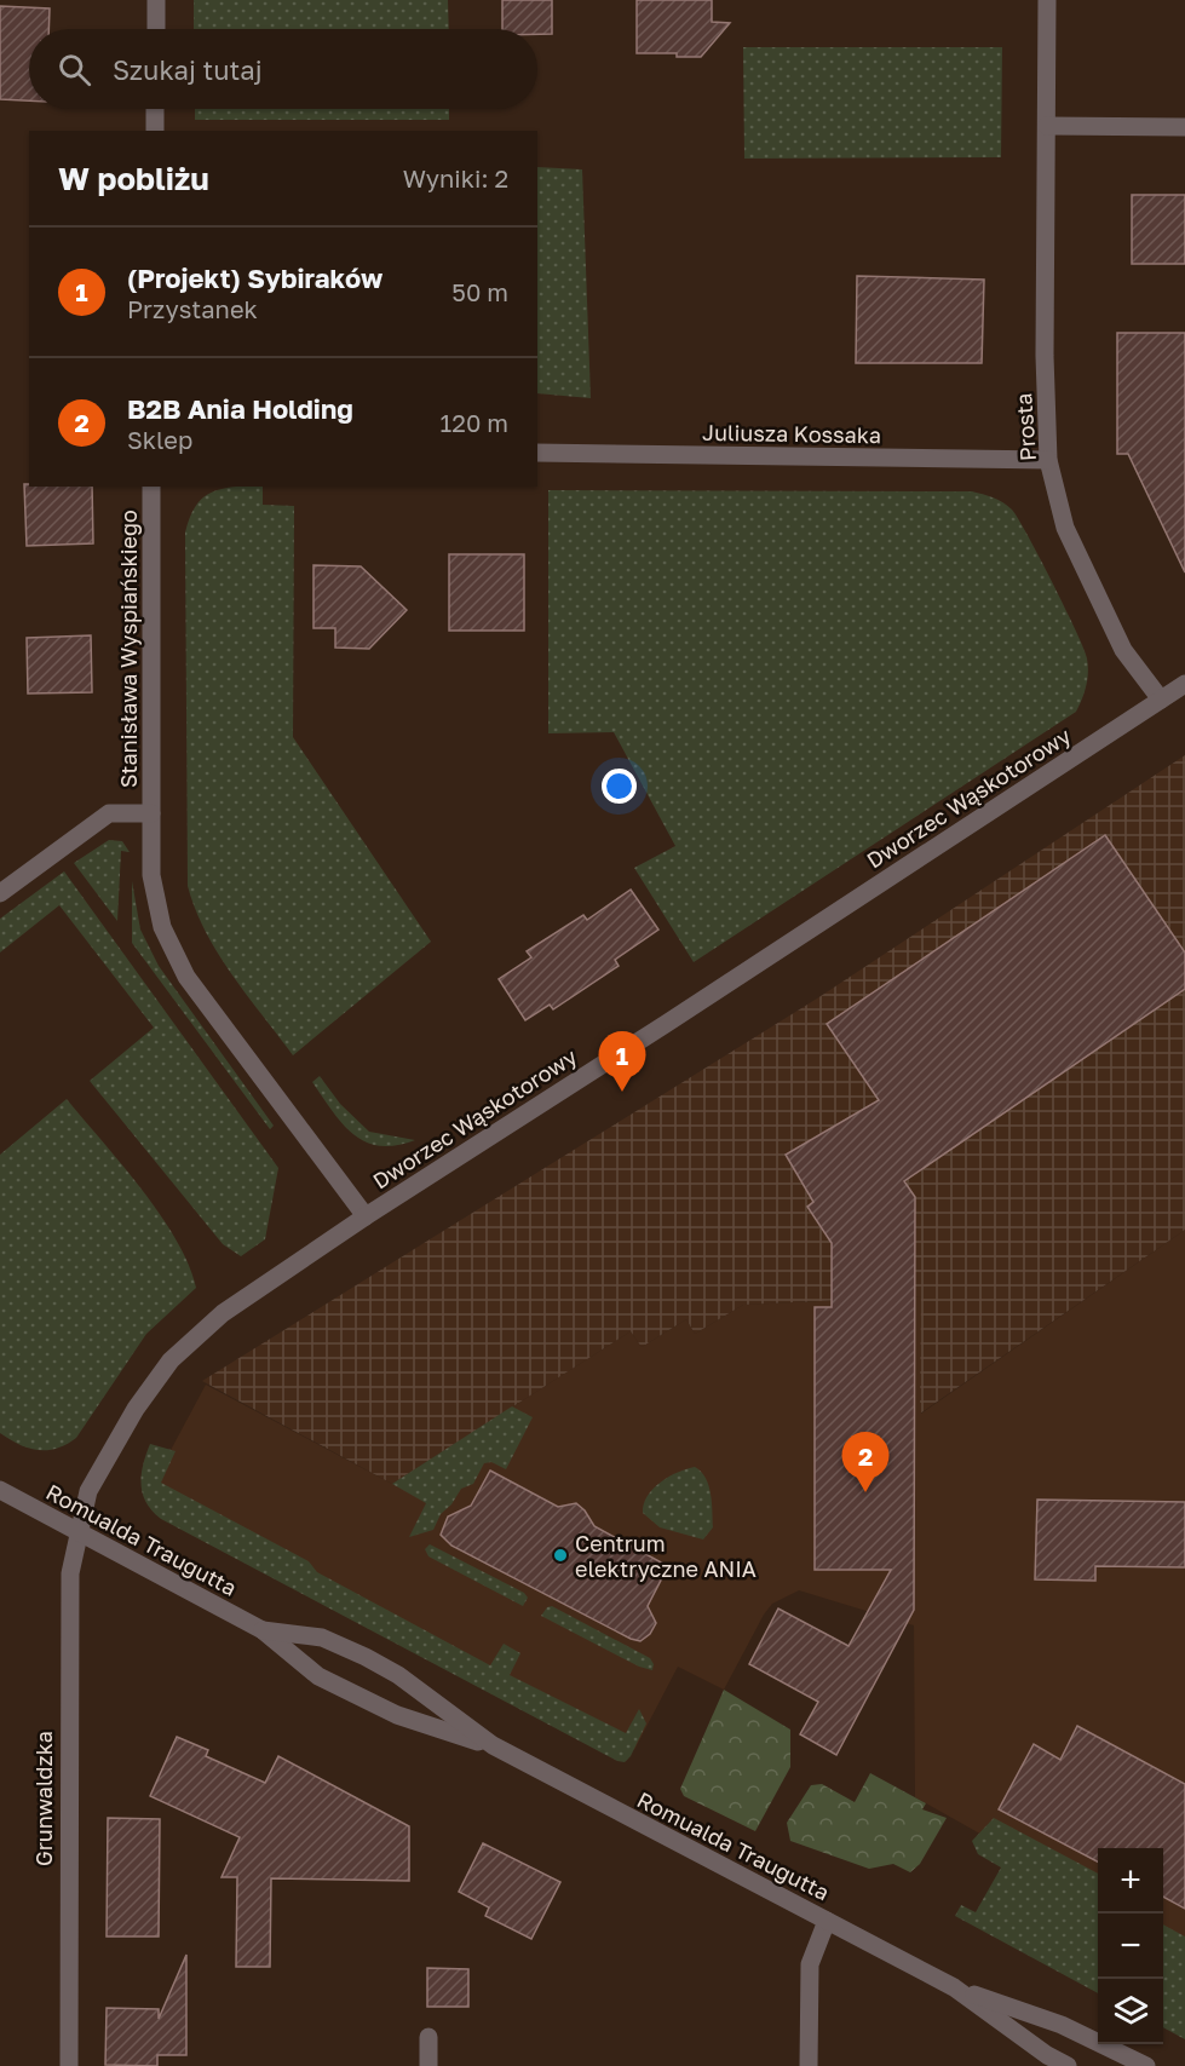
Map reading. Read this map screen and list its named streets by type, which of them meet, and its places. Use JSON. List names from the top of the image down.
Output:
{
  "streets": {
    "street": [
      "Prosta",
      "Juliusza Kossaka",
      "Stanisława Wyspiańskiego",
      "Dworzec Wąskotorowy",
      "Romualda Traugutta",
      "Grunwaldzka"
    ]
  },
  "crossings": [
    ["Prosta", "Juliusza Kossaka"],
    ["Prosta", "Dworzec Wąskotorowy"],
    ["Stanisława Wyspiańskiego", "Dworzec Wąskotorowy"],
    ["Dworzec Wąskotorowy", "Romualda Traugutta"],
    ["Dworzec Wąskotorowy", "Grunwaldzka"],
    ["Romualda Traugutta", "Grunwaldzka"]
  ],
  "places": ["Centrum elektryczne ANIA"],
  "page": {
    "search": "Szukaj tutaj",
    "heading": ["W pobliżu", "Wyniki: 2"],
    "list": [
      {
        "mark": "1",
        "name": "(Projekt) Sybiraków",
        "note": "Przystanek",
        "value": "50 m"
      },
      {
        "mark": "2",
        "name": "B2B Ania Holding",
        "note": "Sklep",
        "value": "120 m"
      }
    ],
    "pins": ["1", "2"],
    "map_buttons": ["+", "−"]
  }
}
